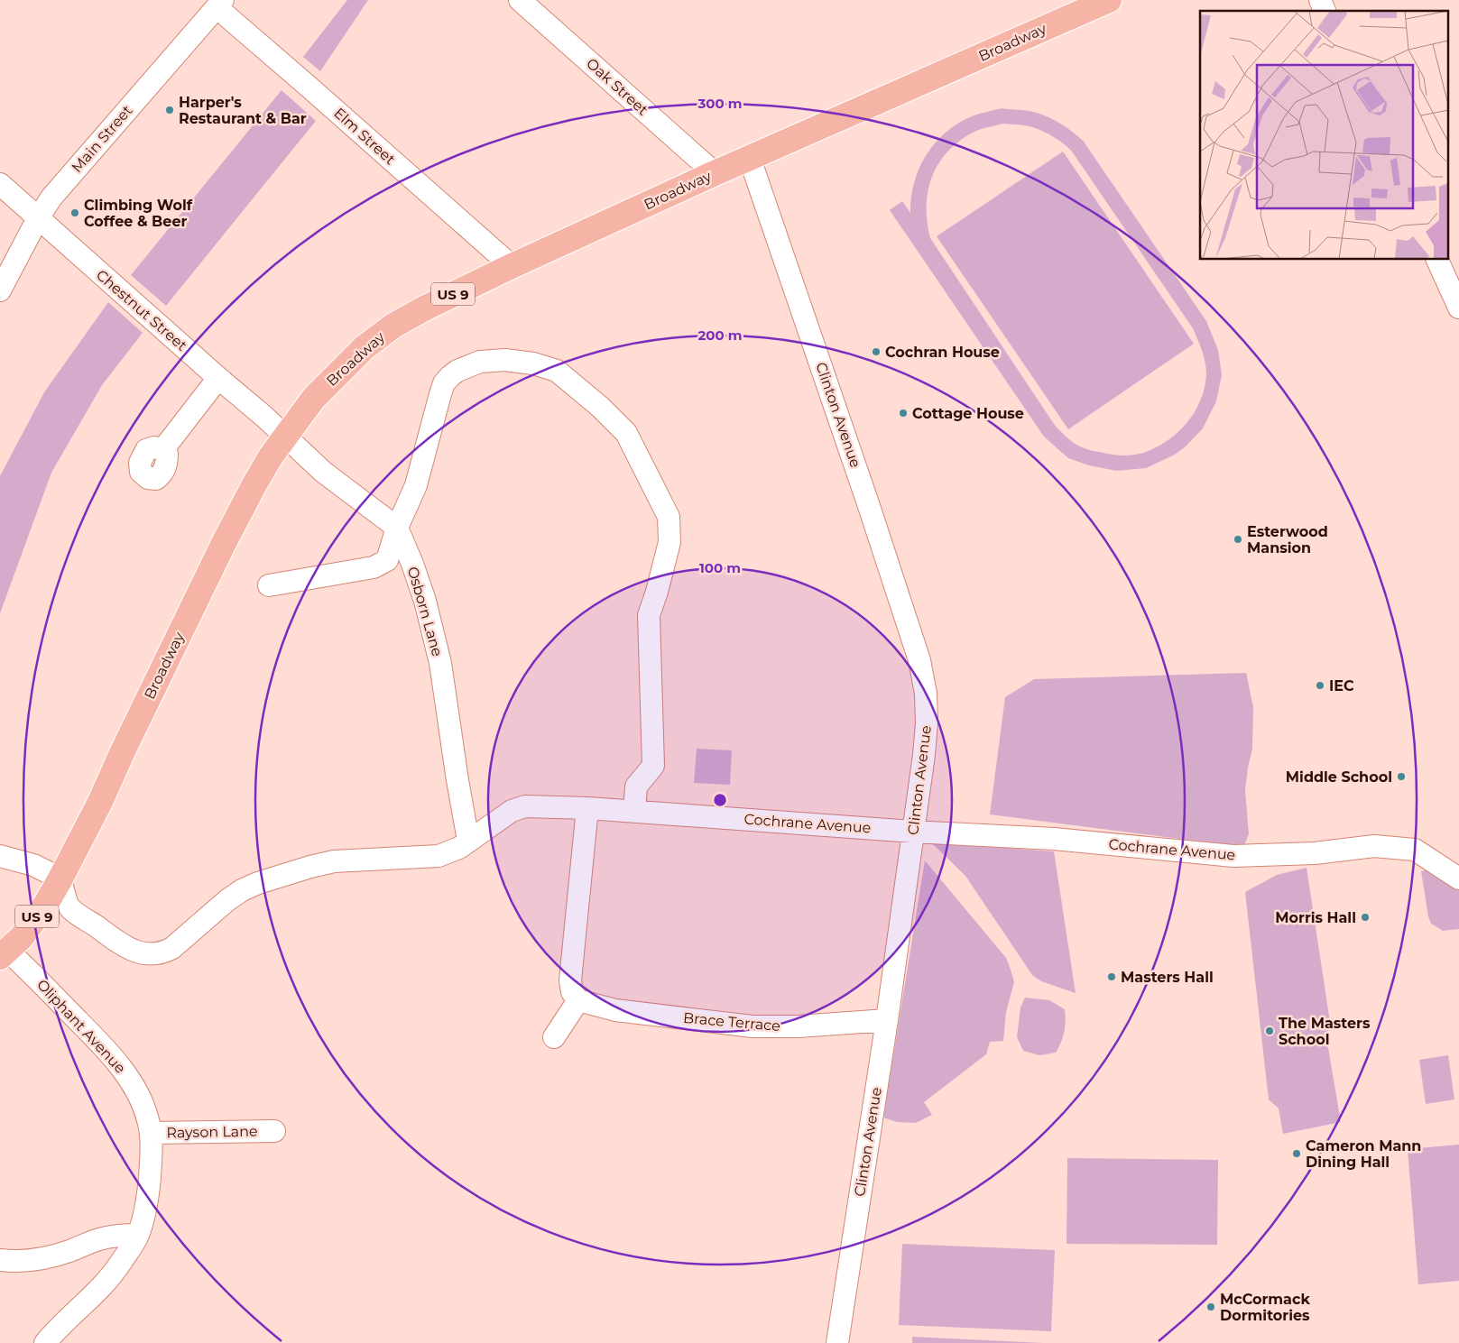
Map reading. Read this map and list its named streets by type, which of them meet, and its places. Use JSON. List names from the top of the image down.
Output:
{
  "streets": {
    "main road": ["Broadway", "US 9"],
    "street": [
      "Oak Street",
      "Elm Street",
      "Main Street",
      "Chestnut Street",
      "Clinton Avenue",
      "Osborn Lane",
      "Cochrane Avenue",
      "Brace Terrace",
      "Oliphant Avenue",
      "Rayson Lane"
    ]
  },
  "crossings": [
    ["Broadway", "Oak Street"],
    ["Broadway", "Elm Street"],
    ["Broadway", "Chestnut Street"],
    ["Broadway", "Clinton Avenue"],
    ["Broadway", "Osborn Lane"],
    ["Broadway", "Cochrane Avenue"],
    ["Broadway", "Oliphant Avenue"],
    ["Elm Street", "Main Street"],
    ["Main Street", "Chestnut Street"],
    ["Chestnut Street", "Osborn Lane"],
    ["Clinton Avenue", "Cochrane Avenue"],
    ["Clinton Avenue", "Brace Terrace"],
    ["Osborn Lane", "Cochrane Avenue"],
    ["Oliphant Avenue", "Rayson Lane"]
  ],
  "places": [
    "Harper's Restaurant & Bar",
    "Climbing Wolf Coffee & Beer",
    "Cochran House",
    "Cottage House",
    "Esterwood Mansion",
    "IEC",
    "Middle School",
    "Morris Hall",
    "Masters Hall",
    "The Masters School",
    "Cameron Mann Dining Hall",
    "McCormack Dormitories"
  ],
  "rings": ["300 m", "200 m", "100 m"]
}
